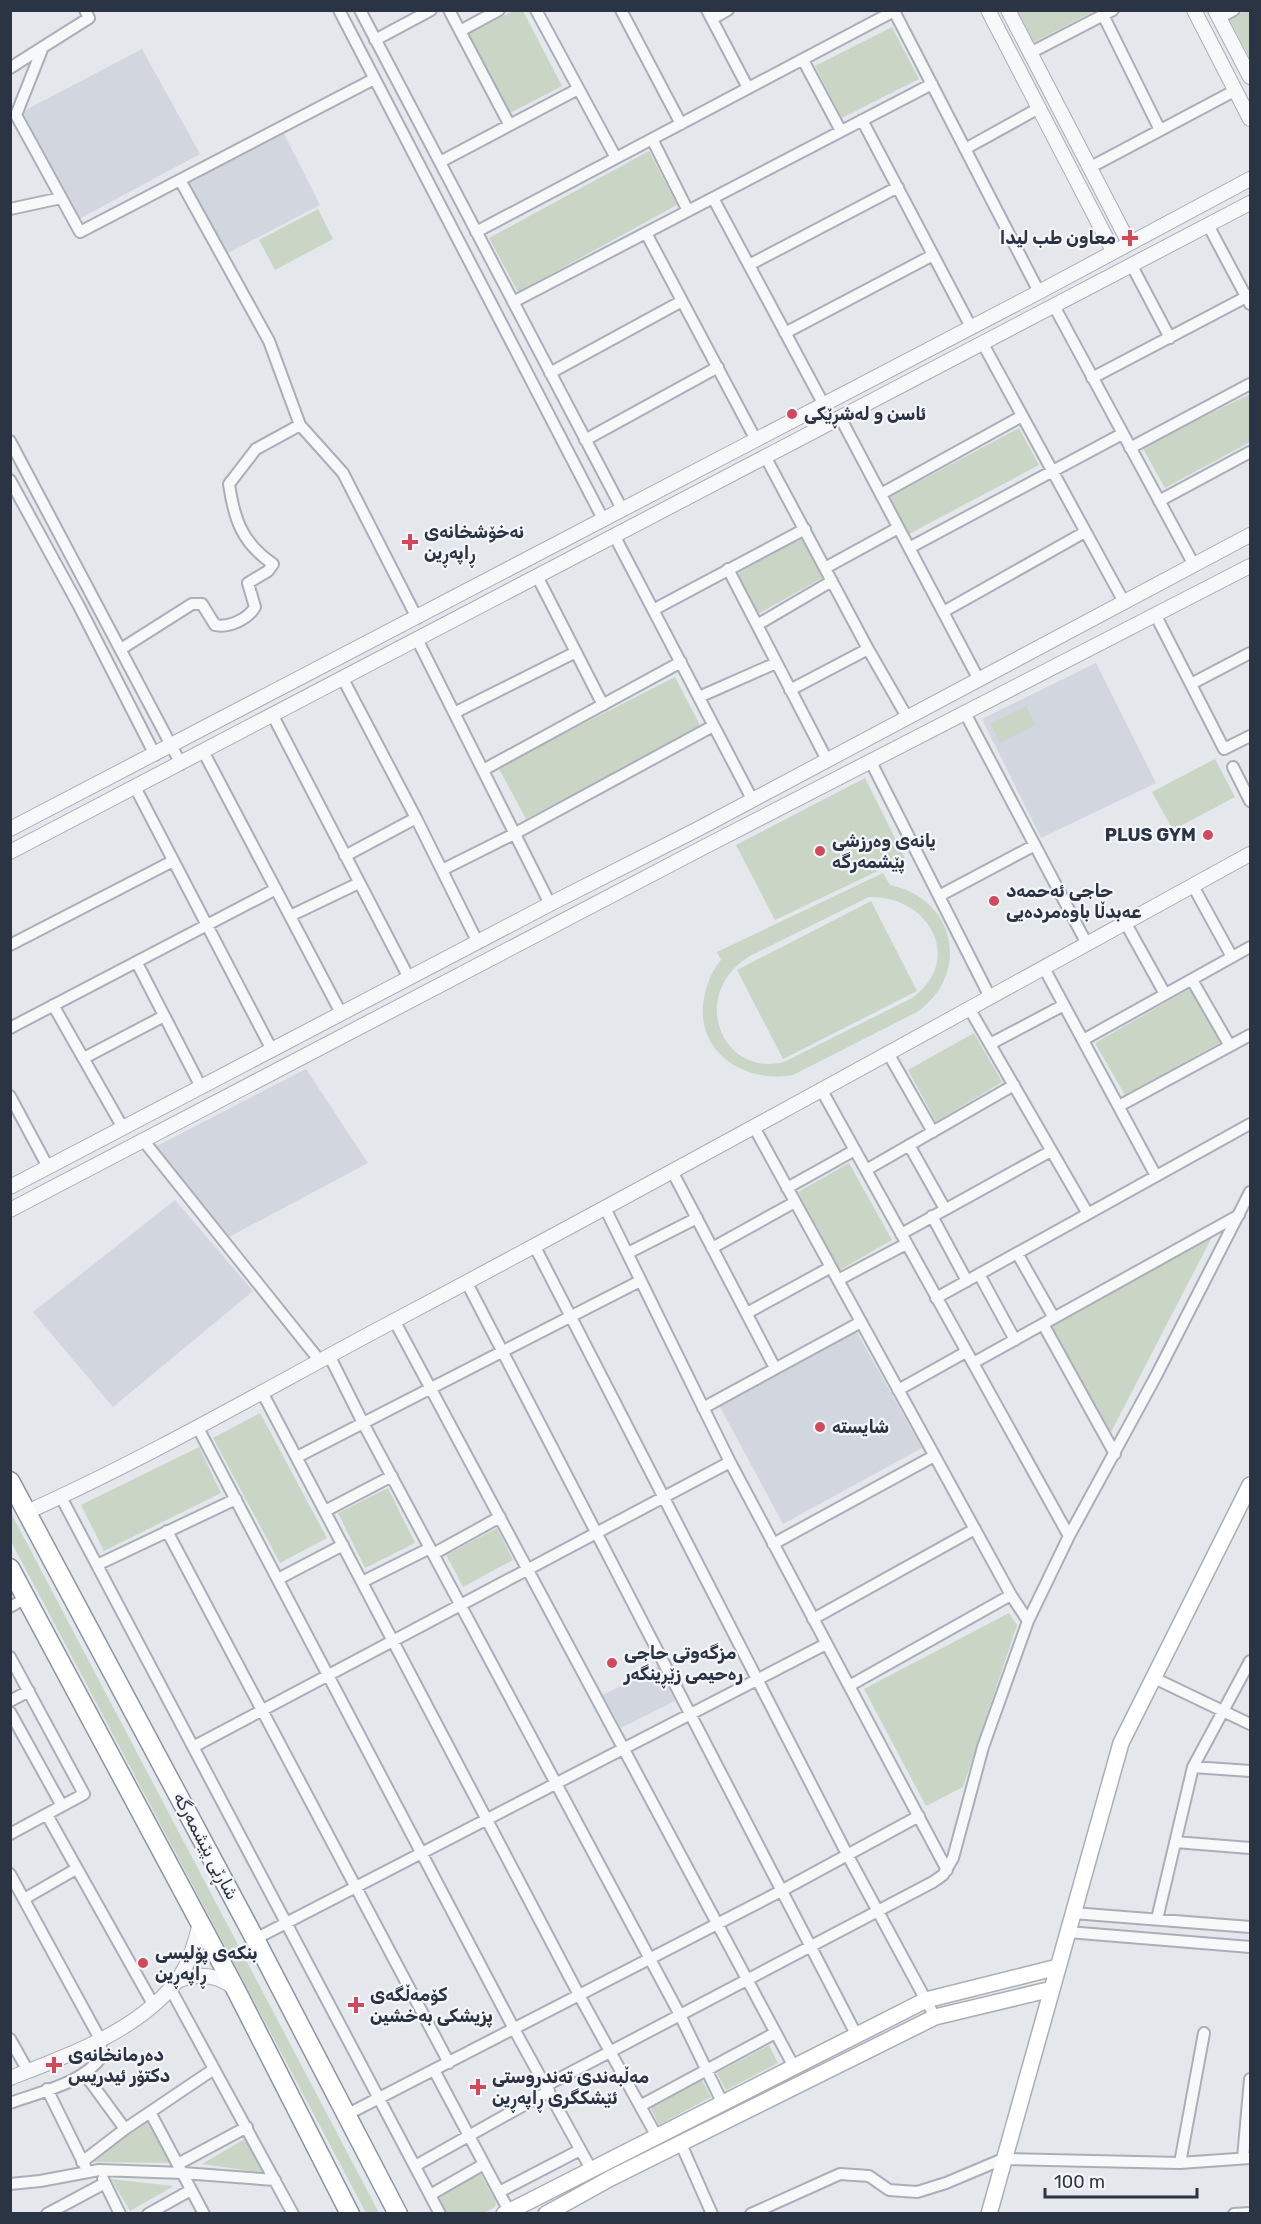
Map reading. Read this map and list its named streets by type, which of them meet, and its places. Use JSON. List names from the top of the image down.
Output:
{
  "streets": {
    "highway": ["شاڕێی پێشمەرگە"]
  },
  "places": {
    "health": [
      "معاون طب لیدا",
      "نەخۆشخانەی ڕاپەڕین",
      "کۆمەڵگەی پزیشکی بەخشین",
      "دەرمانخانەی دکتۆر ئیدریس",
      "مەڵبەندی تەندروستی ئێشکگری ڕاپەڕین"
    ],
    "other": [
      "ئاسن و لەشڕێکی",
      "PLUS GYM",
      "یانەی وەرزشی پێشمەرگە",
      "حاجی ئەحمەد عەبدڵا باوەمردەیی",
      "شایستە",
      "مزگەوتی حاجی رەحیمی زێڕینگەر",
      "بنکەی پۆلیسی ڕاپەڕین"
    ]
  },
  "scale_bar": "100 m"
}
